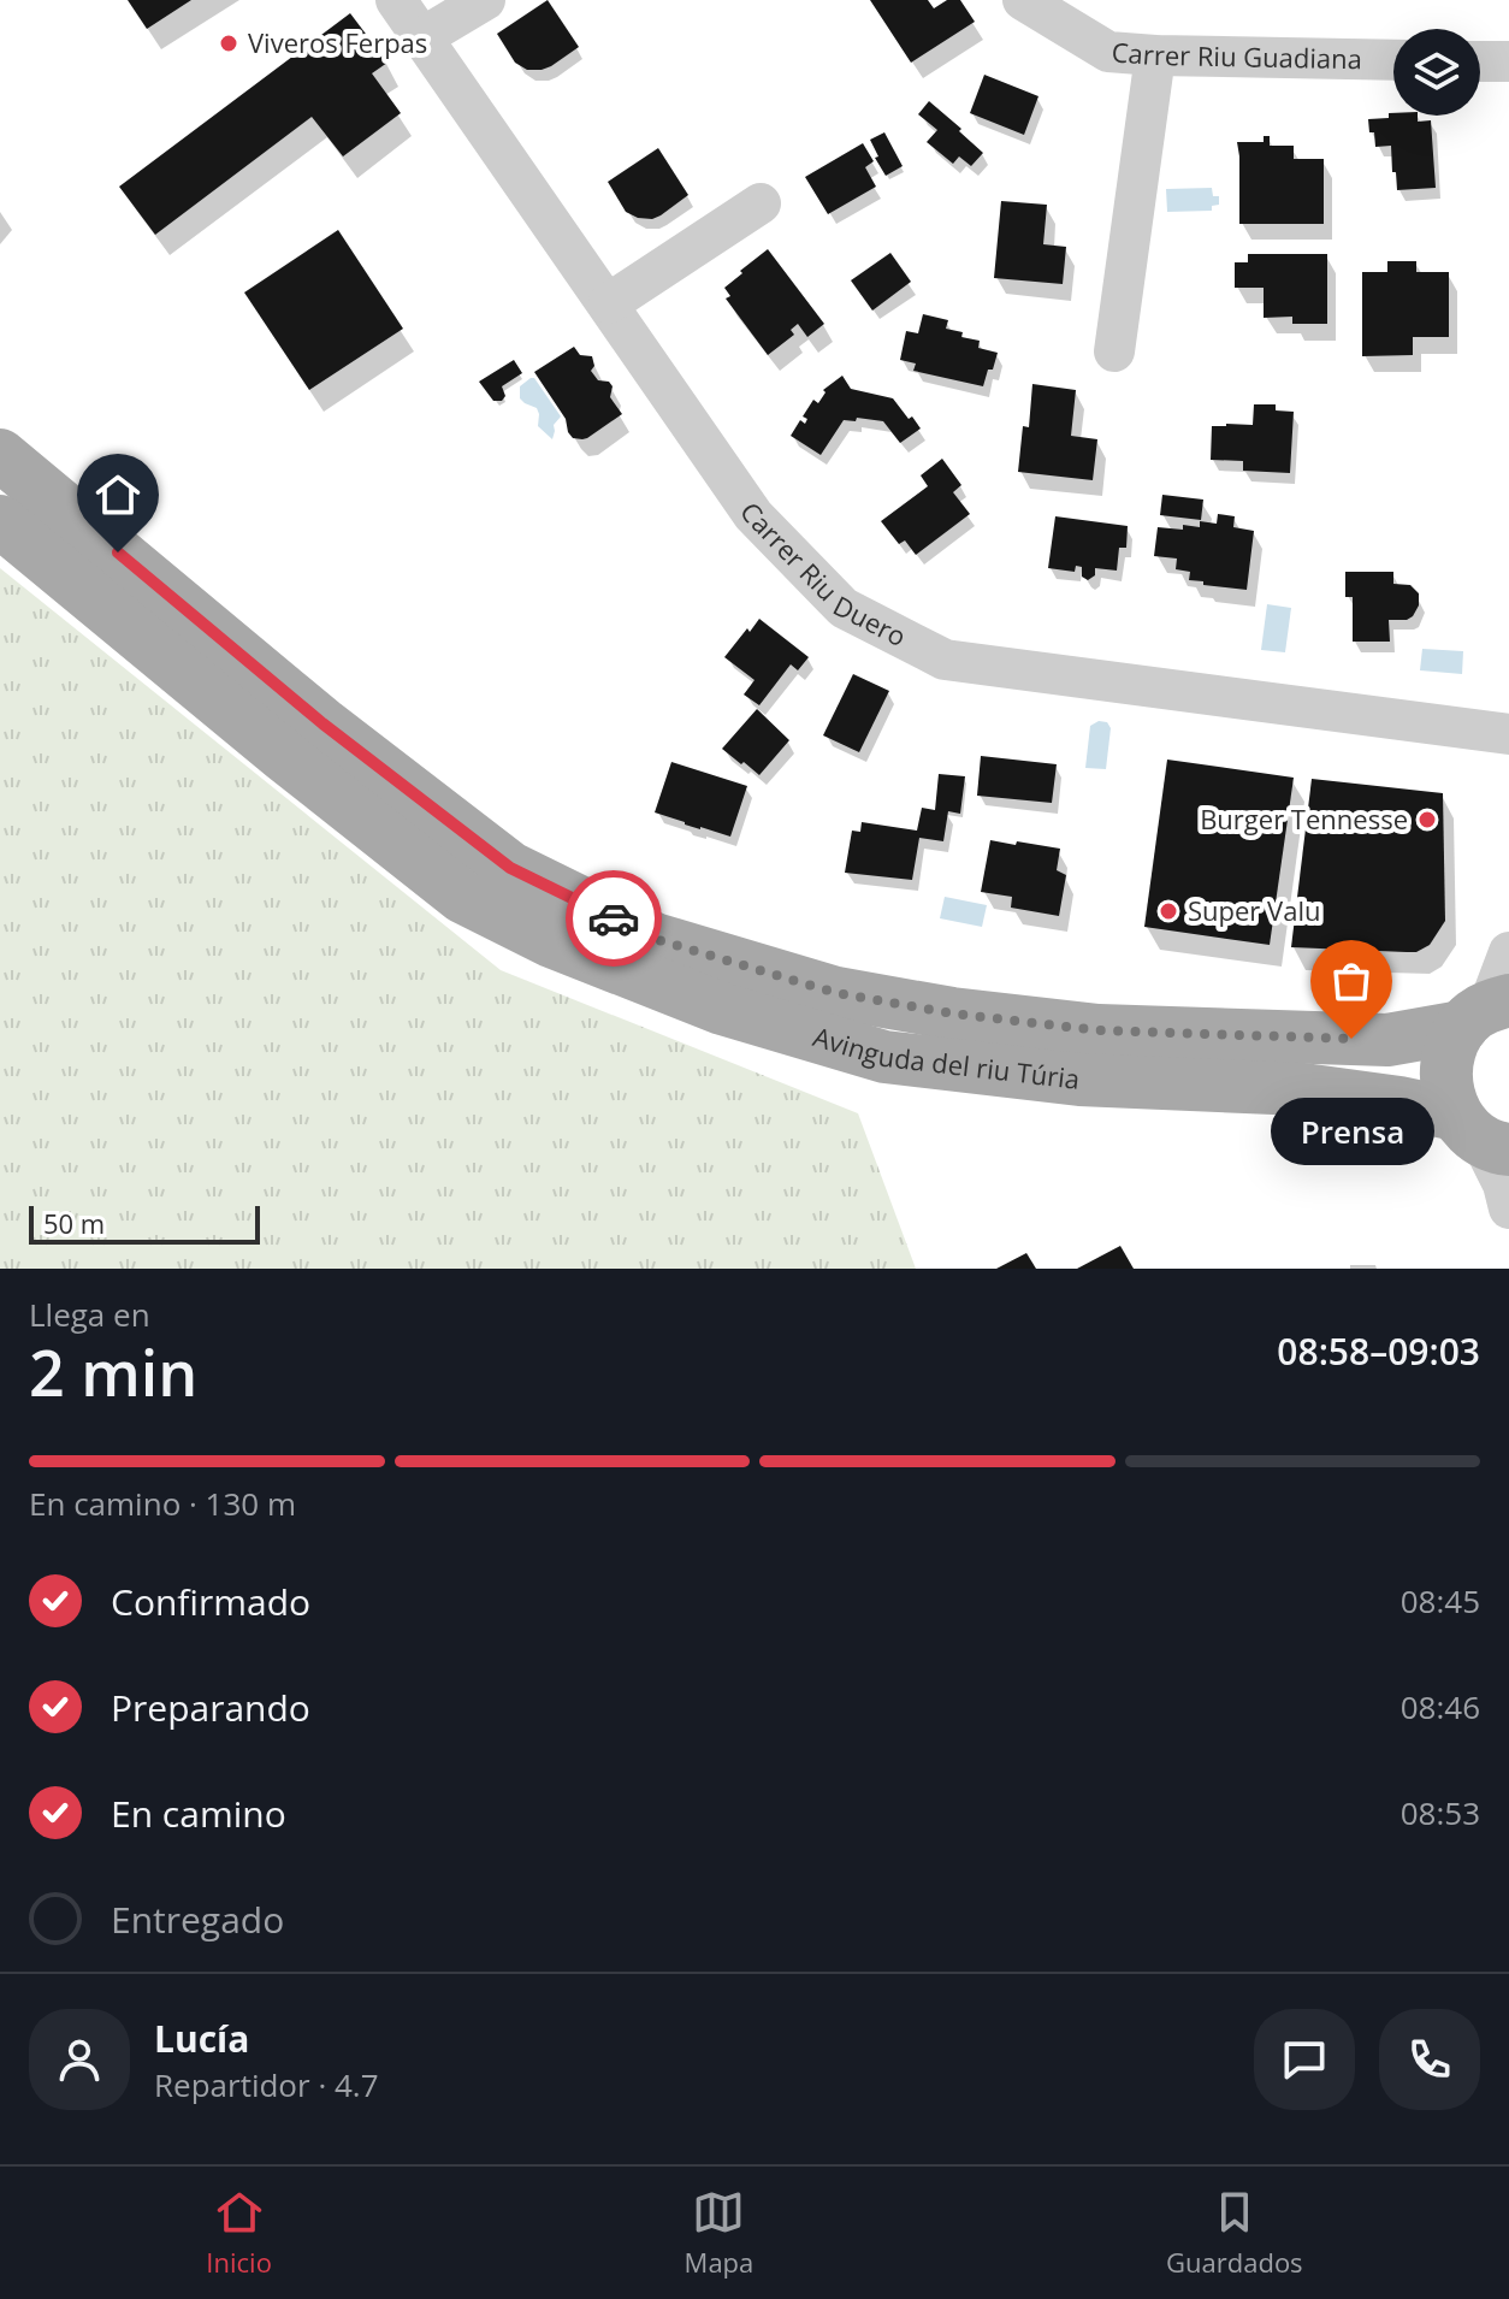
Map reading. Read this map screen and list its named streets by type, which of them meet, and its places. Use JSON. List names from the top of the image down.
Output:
{
  "streets": {
    "main road": ["Avinguda del riu Túria"],
    "street": ["Carrer Riu Guadiana", "Carrer Riu Duero"]
  },
  "places": [
    "Viveros Ferpas",
    "Burger Tennesse",
    "Super Valu",
    "Prensa"
  ],
  "scale_bar": "50 m",
  "page": {
    "bubble": "Prensa",
    "scale": "50 m",
    "heading": ["2 min", "Llega en", "08:58–09:03"],
    "panel": ["Lucía", "Repartidor · 4.7"],
    "bar": "En camino · 130 m",
    "list": [
      ["Confirmado", "08:45"],
      ["Preparando", "08:46"],
      ["En camino", "08:53"],
      "Entregado"
    ],
    "tabs": ["Inicio", "Mapa", "Guardados"]
  }
}
